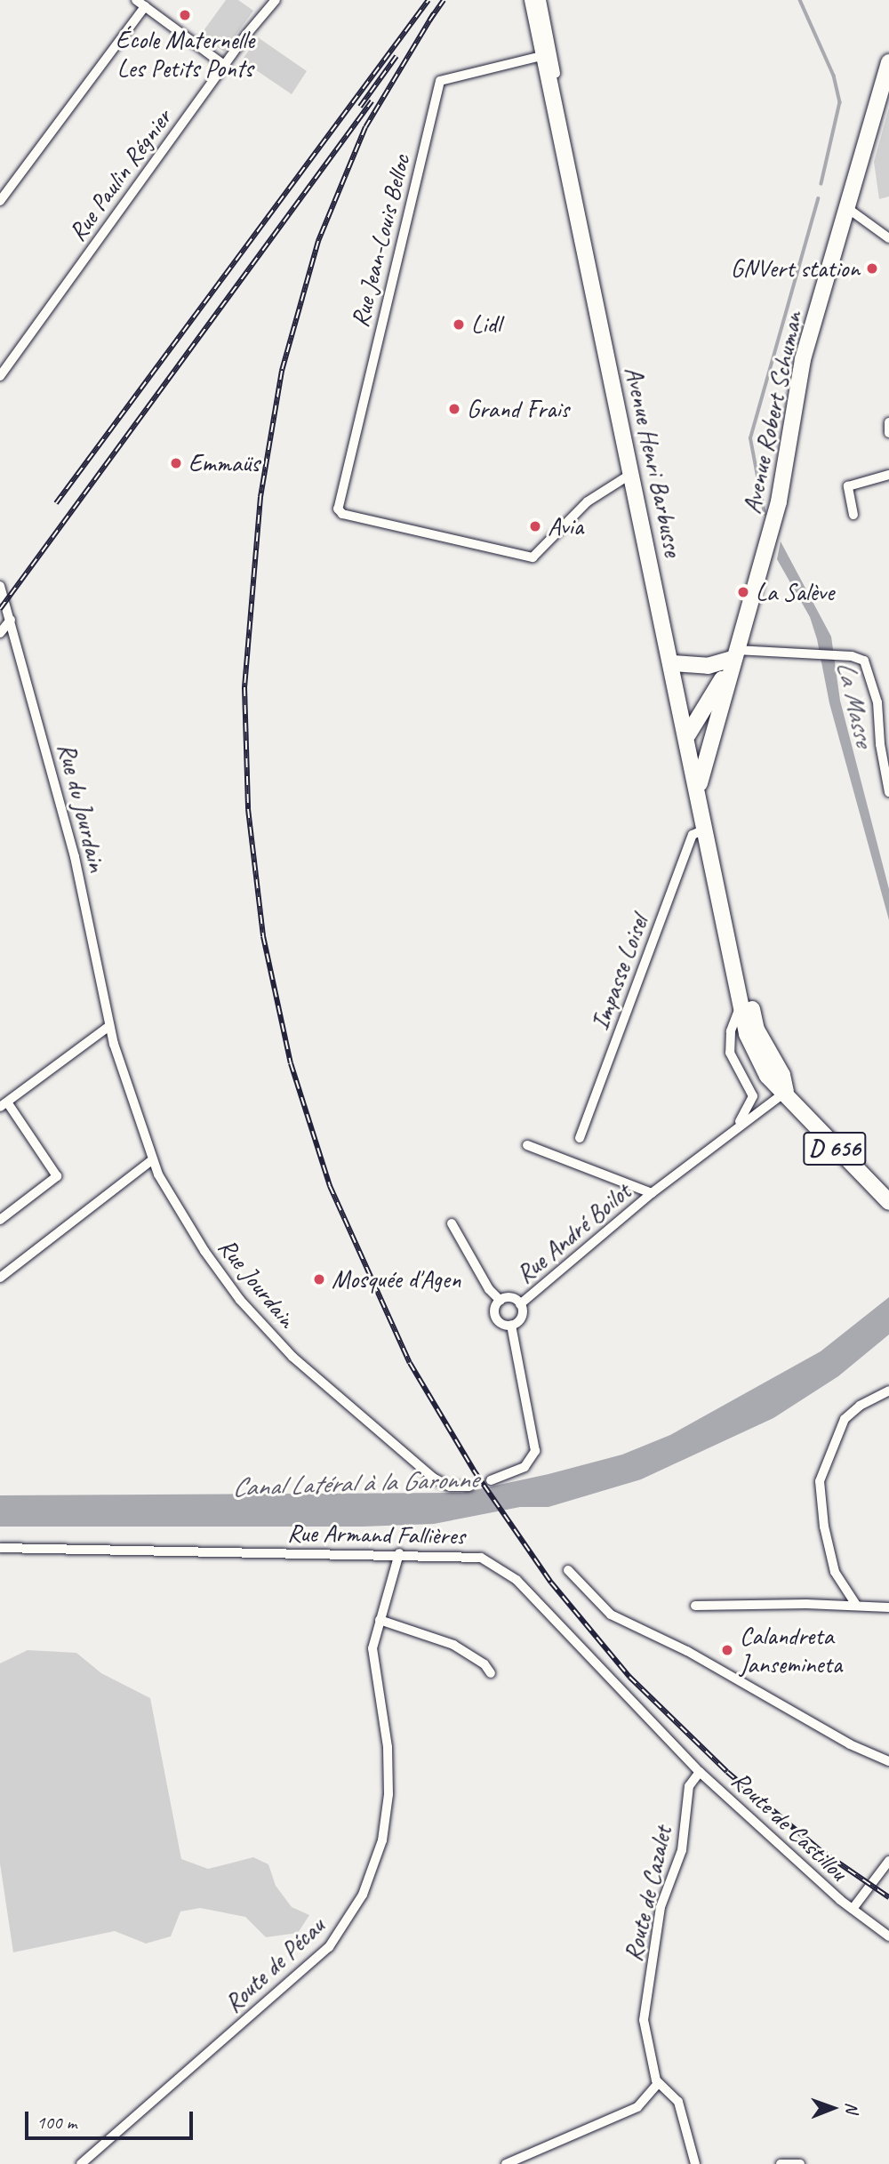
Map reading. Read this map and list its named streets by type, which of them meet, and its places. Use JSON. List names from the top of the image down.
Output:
{
  "streets": {
    "main road": ["Avenue Robert Schuman", "Avenue Henri Barbusse", "D 656"],
    "street": [
      "Rue Paulin Régnier",
      "Rue Jean-Louis Belloc",
      "Rue du Jourdain",
      "Impasse Loisel",
      "Rue André Boilot",
      "Rue Jourdain",
      "Rue Armand Fallières",
      "Route de Castillou",
      "Route de Cazalet",
      "Route de Pécau"
    ]
  },
  "crossings": [
    ["Rue Jean-Louis Belloc", "Avenue Henri Barbusse"],
    ["Avenue Robert Schuman", "Avenue Henri Barbusse"],
    ["Avenue Henri Barbusse", "Impasse Loisel"],
    ["Avenue Henri Barbusse", "Rue André Boilot"],
    ["Rue du Jourdain", "Rue Jourdain"],
    ["Rue Armand Fallières", "Route de Castillou"],
    ["Rue Armand Fallières", "Route de Cazalet"],
    ["Rue Armand Fallières", "Route de Pécau"],
    ["Route de Castillou", "Route de Cazalet"]
  ],
  "water": ["La Masse", "Canal Latéral à la Garonne"],
  "places": [
    "École Maternelle Les Petits Ponts",
    "GNVert station",
    "Lidl",
    "Grand Frais",
    "Emmaüs",
    "Avia",
    "La Salève",
    "Mosquée d'Agen",
    "Calandreta Jansemineta"
  ],
  "scale_bar": "100 m",
  "north": "right"
}
